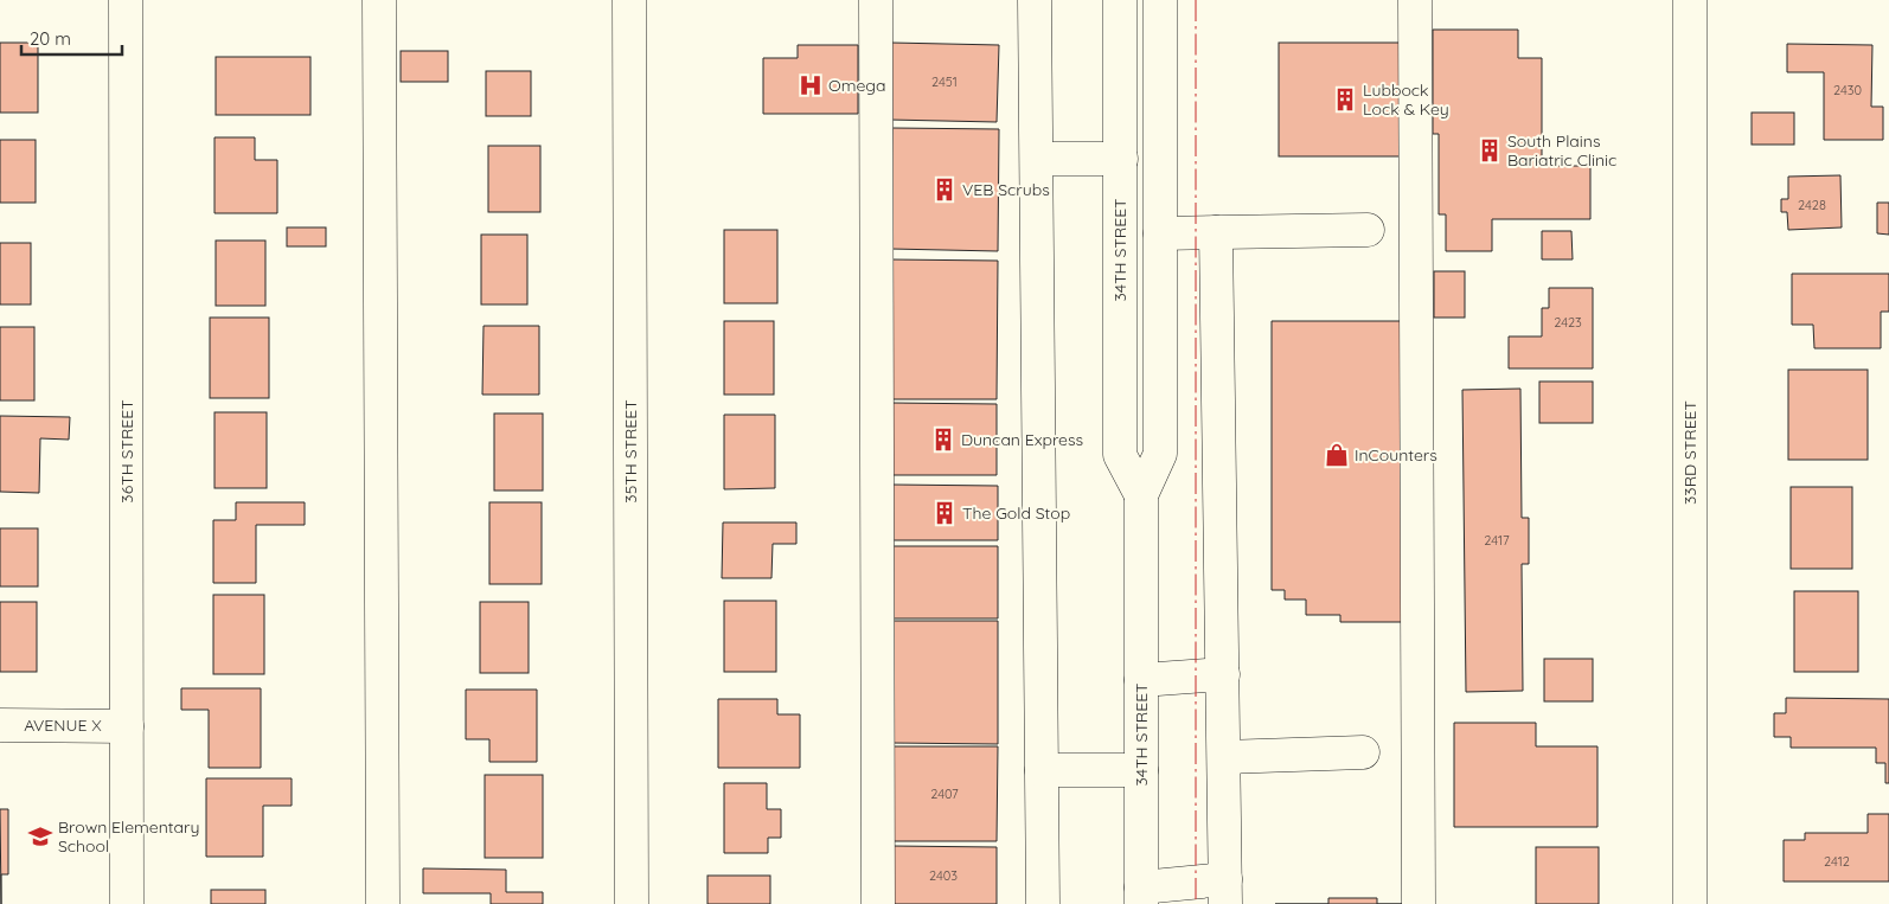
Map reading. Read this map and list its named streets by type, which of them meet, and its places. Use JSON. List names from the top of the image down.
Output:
{
  "streets": {
    "street": [
      "34TH STREET",
      "36TH STREET",
      "35TH STREET",
      "33RD STREET",
      "AVENUE X"
    ]
  },
  "crossings": [
    ["36TH STREET", "AVENUE X"]
  ],
  "places": {
    "hospital": ["Omega"],
    "building": [
      "Lubbock Lock & Key",
      "South Plains Bariatric Clinic",
      "VEB Scrubs",
      "Duncan Express",
      "The Gold Stop"
    ],
    "shop": ["InCounters"],
    "school or university": ["Brown Elementary School"]
  },
  "house_numbers": [
    "2451",
    "2430",
    "2428",
    "2423",
    "2417",
    "2407",
    "2412",
    "2403"
  ],
  "scale_bar": "20 m"
}
